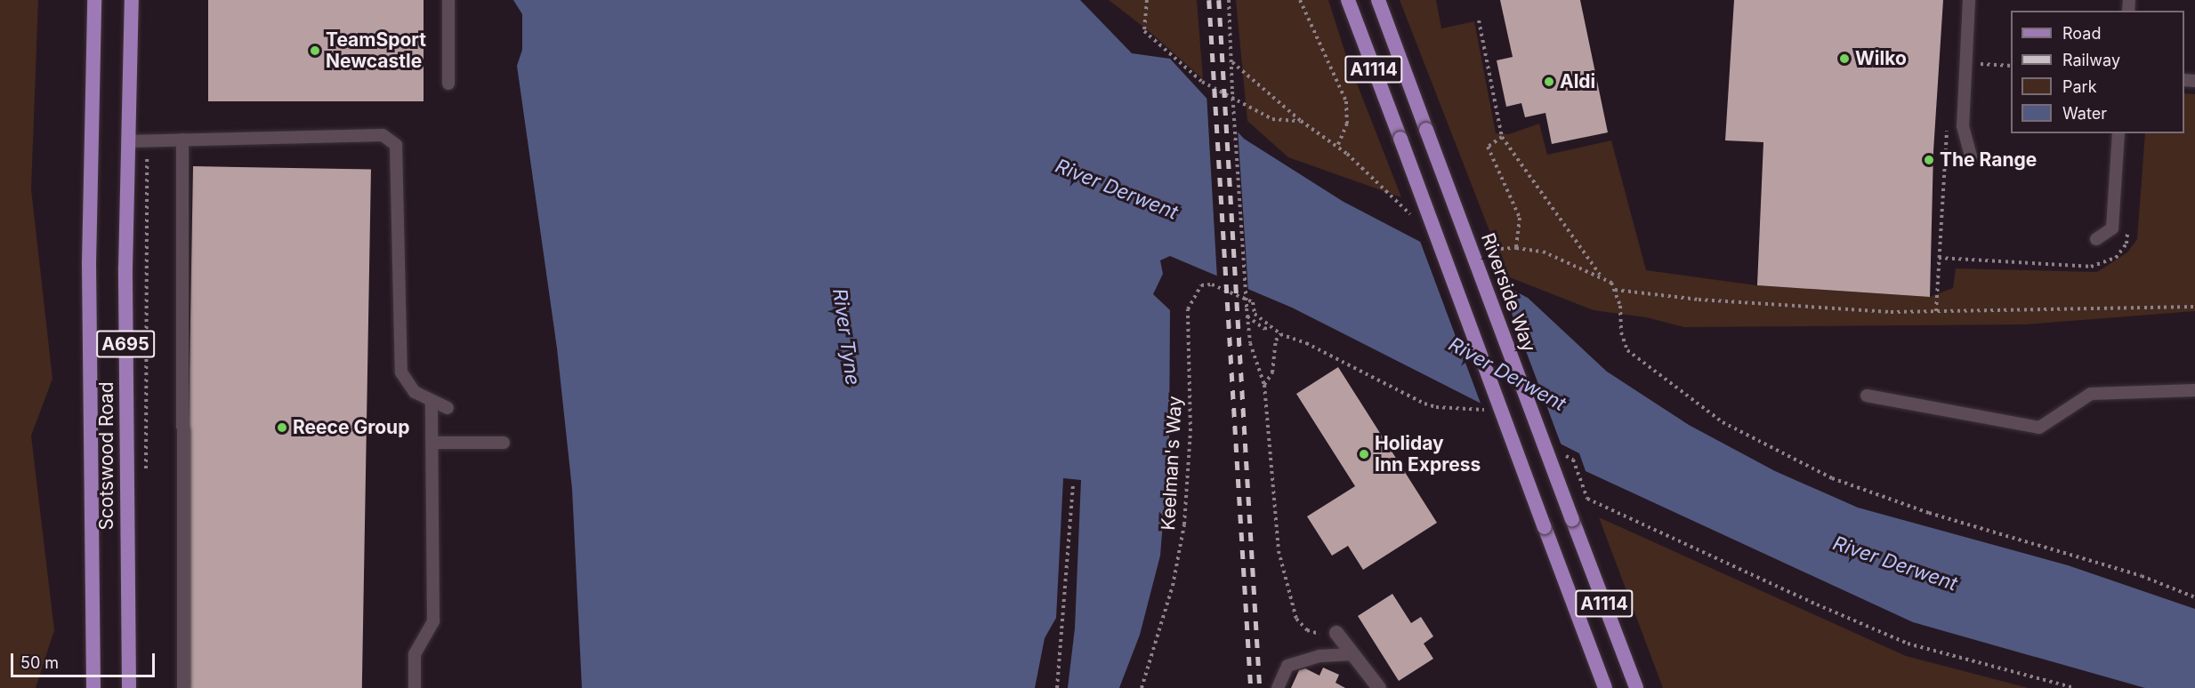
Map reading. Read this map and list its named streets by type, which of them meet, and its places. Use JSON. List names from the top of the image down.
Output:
{
  "streets": {
    "main road": [
      "A1114",
      "Riverside Way",
      "A695",
      "Scotswood Road"
    ],
    "path": ["Keelman's Way"]
  },
  "water": ["River Derwent", "River Tyne"],
  "places": [
    "TeamSport Newcastle",
    "Wilko",
    "Aldi",
    "The Range",
    "Reece Group",
    "Holiday Inn Express"
  ],
  "legend": [
    "Road",
    "Railway",
    "Park",
    "Water"
  ],
  "scale_bar": "50 m"
}
